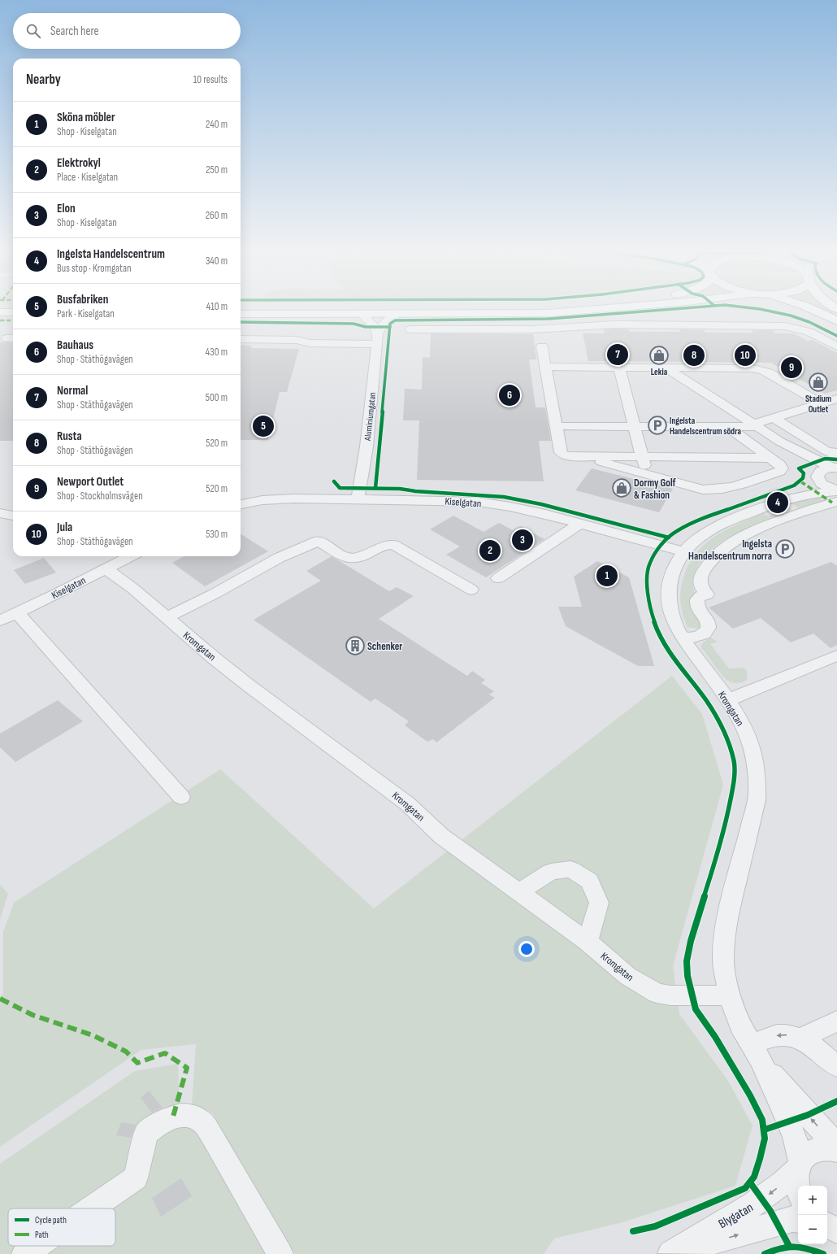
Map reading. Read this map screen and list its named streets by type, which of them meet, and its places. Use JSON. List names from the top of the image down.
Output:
{
  "streets": {
    "street": [
      "Aluminiumgatan",
      "Kiselgatan",
      "Kromgatan",
      "Blygatan"
    ]
  },
  "crossings": [
    ["Aluminiumgatan", "Kiselgatan"],
    ["Kiselgatan", "Kromgatan"],
    ["Kromgatan", "Blygatan"]
  ],
  "places": {
    "shop": ["Lekia", "Stadium Outlet", "Dormy Golf & Fashion"],
    "parking": ["Ingelsta Handelscentrum södra", "Ingelsta Handelscentrum norra"],
    "building": ["Schenker"]
  },
  "legend": ["Cycle path", "Path"],
  "page": {
    "search": "Search here",
    "heading": ["Nearby", "10 results"],
    "list": [
      {
        "mark": "1",
        "name": "Sköna möbler",
        "note": "Shop · Kiselgatan",
        "value": "240 m"
      },
      {
        "mark": "2",
        "name": "Elektrokyl",
        "note": "Place · Kiselgatan",
        "value": "250 m"
      },
      {
        "mark": "3",
        "name": "Elon",
        "note": "Shop · Kiselgatan",
        "value": "260 m"
      },
      {
        "mark": "4",
        "name": "Ingelsta Handelscentrum",
        "note": "Bus stop · Kromgatan",
        "value": "340 m"
      },
      {
        "mark": "5",
        "name": "Busfabriken",
        "note": "Park · Kiselgatan",
        "value": "410 m"
      },
      {
        "mark": "6",
        "name": "Bauhaus",
        "note": "Shop · Ståthögavägen",
        "value": "430 m"
      },
      {
        "mark": "7",
        "name": "Normal",
        "note": "Shop · Ståthögavägen",
        "value": "500 m"
      },
      {
        "mark": "8",
        "name": "Rusta",
        "note": "Shop · Ståthögavägen",
        "value": "520 m"
      },
      {
        "mark": "9",
        "name": "Newport Outlet",
        "note": "Shop · Stockholmsvägen",
        "value": "520 m"
      },
      {
        "mark": "10",
        "name": "Jula",
        "note": "Shop · Ståthögavägen",
        "value": "530 m"
      }
    ],
    "pins": [
      "7",
      "8",
      "10",
      "9",
      "6",
      "5",
      "4",
      "3",
      "2",
      "1"
    ],
    "map_buttons": ["+", "−"]
  }
}
